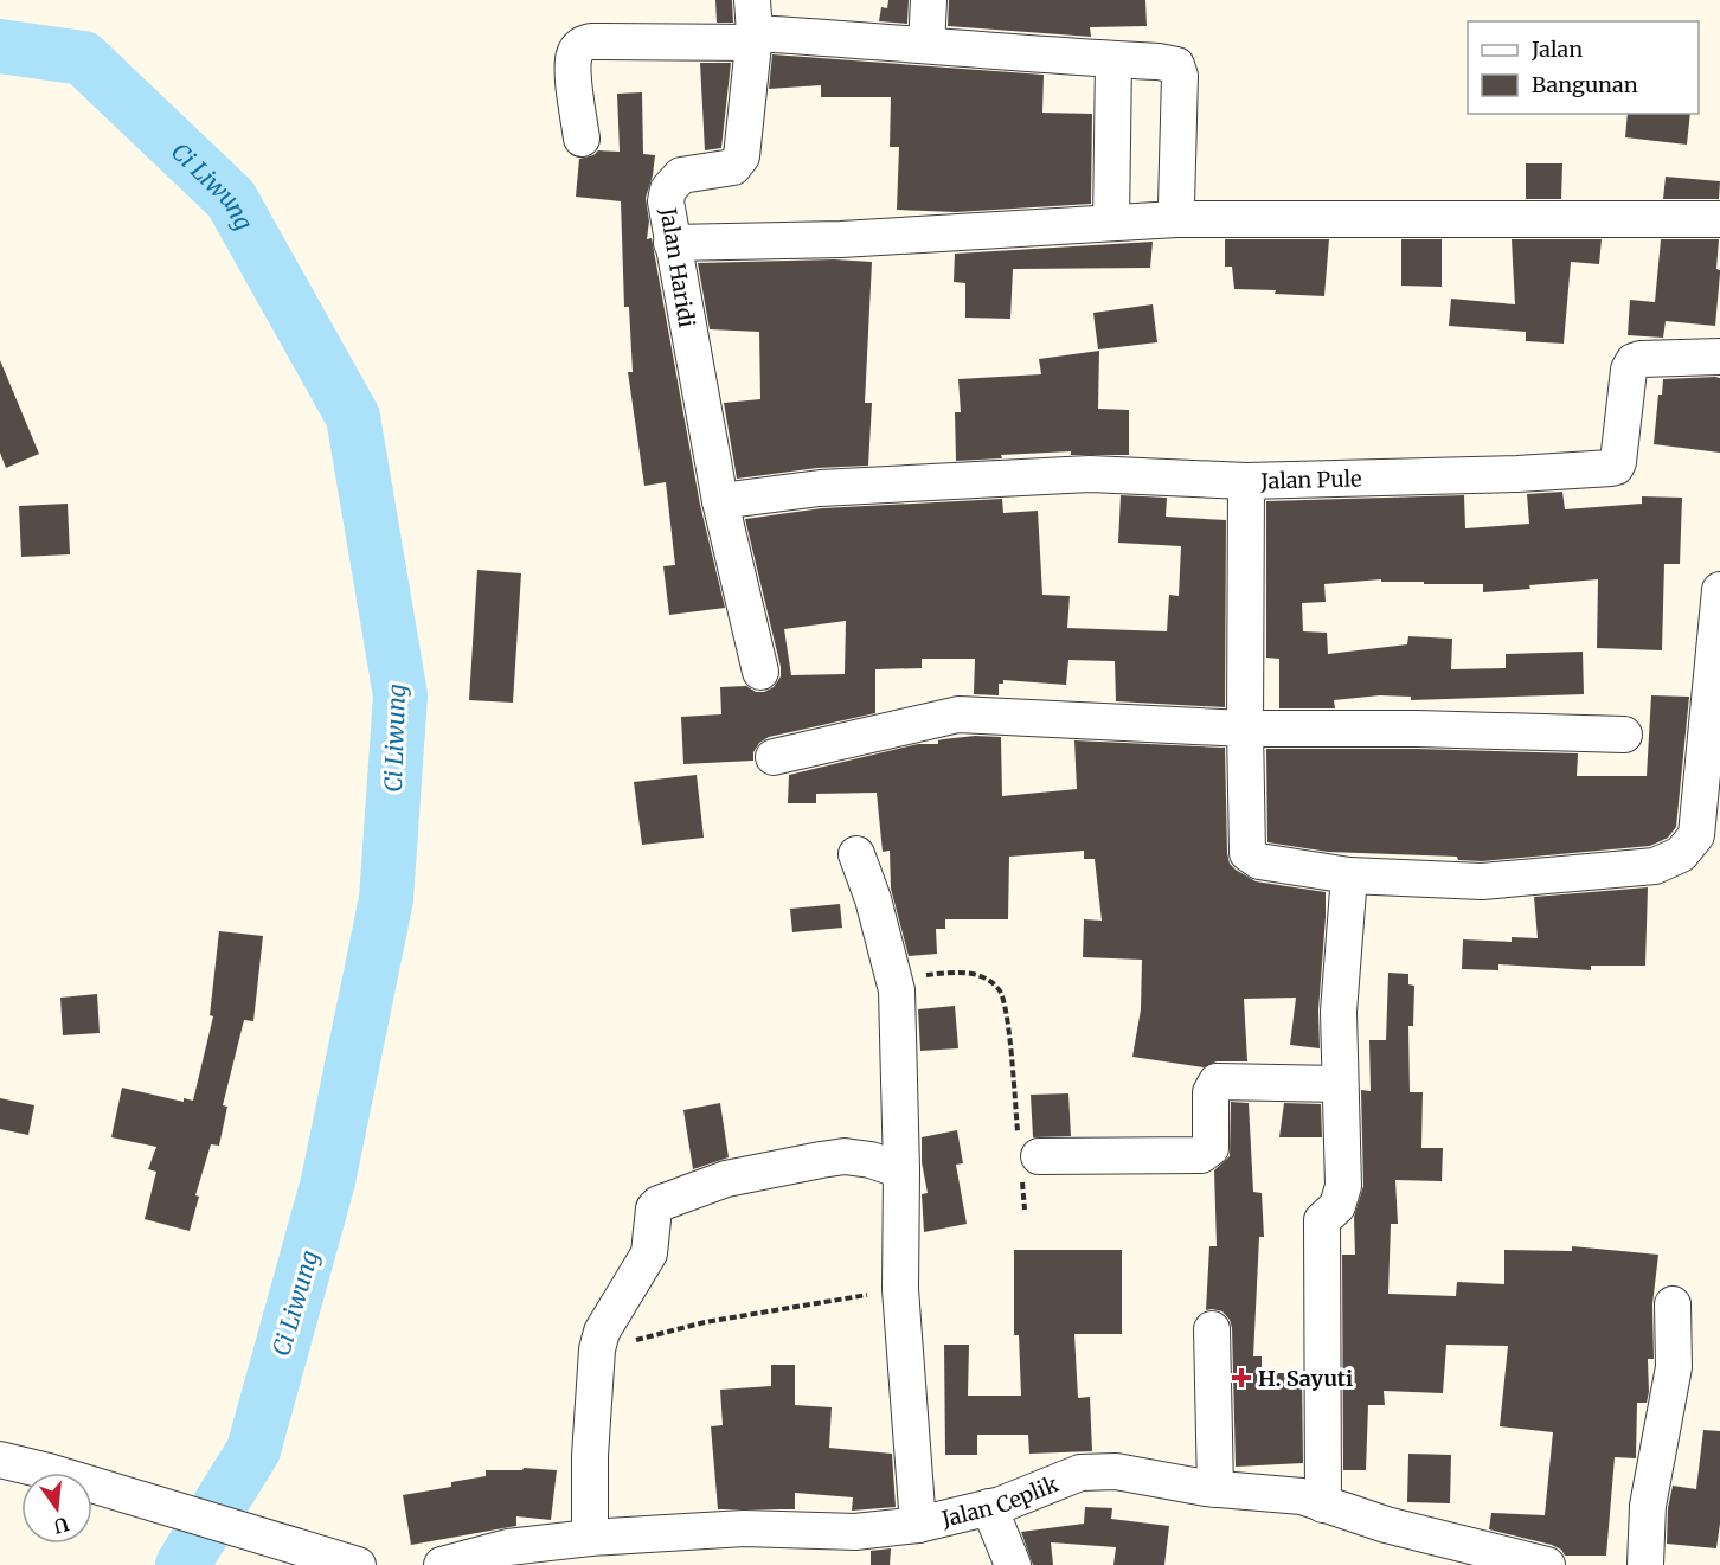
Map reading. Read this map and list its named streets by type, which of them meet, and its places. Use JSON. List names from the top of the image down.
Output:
{
  "streets": {
    "street": ["Jalan Haridi", "Jalan Pule", "Jalan Ceplik"]
  },
  "water": ["Ci Liwung"],
  "places": {
    "health": ["H. Sayuti"]
  },
  "legend": ["Jalan", "Bangunan"],
  "north": "bottom"
}
